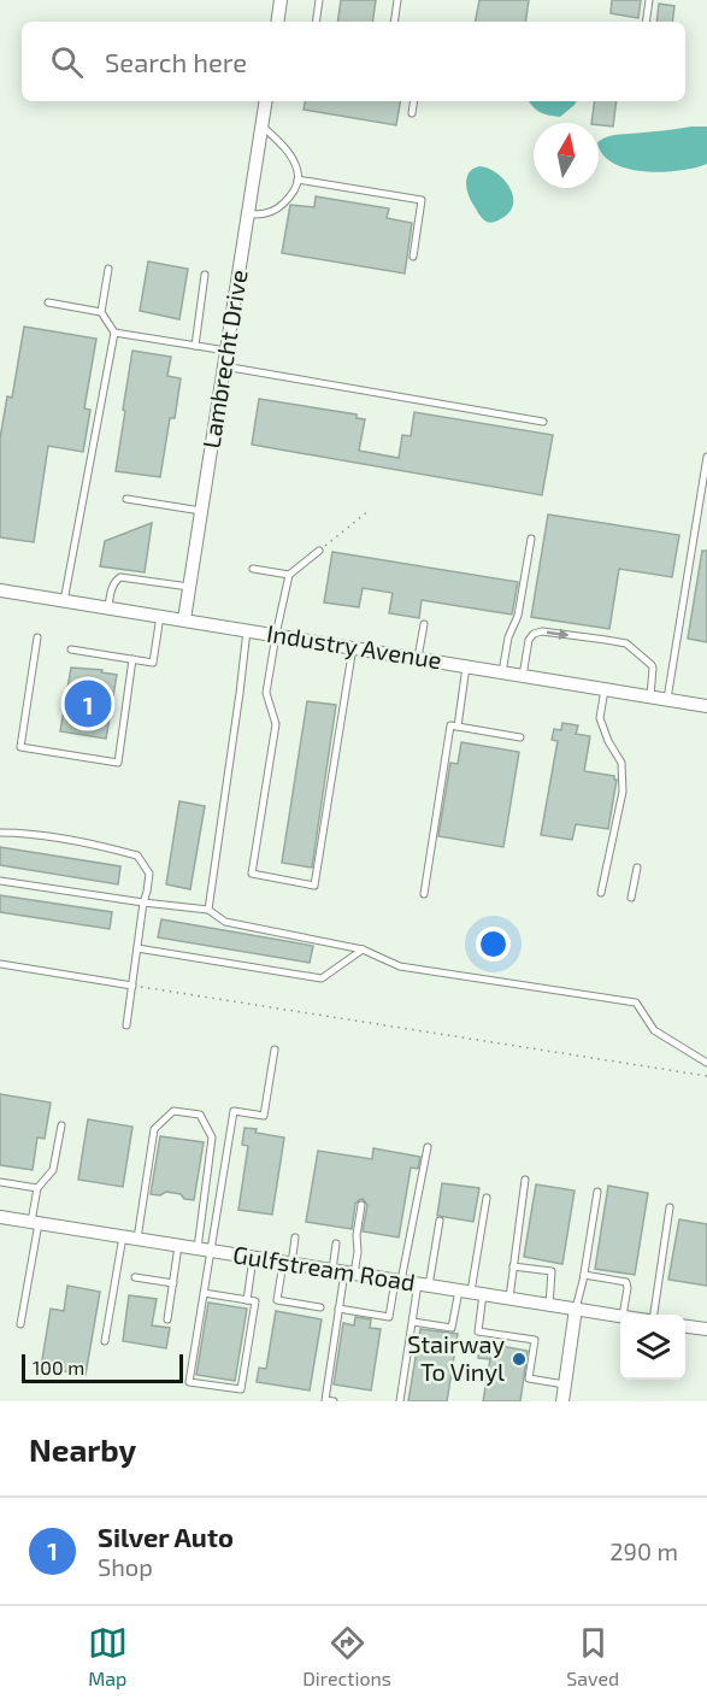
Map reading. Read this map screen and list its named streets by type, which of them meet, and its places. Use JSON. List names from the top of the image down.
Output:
{
  "streets": {
    "street": ["Lambrecht Drive", "Industry Avenue", "Gulfstream Road"]
  },
  "crossings": [
    ["Lambrecht Drive", "Industry Avenue"]
  ],
  "places": ["Stairway To Vinyl"],
  "scale_bar": "100 m",
  "north": "top",
  "page": {
    "search": "Search here",
    "pins": "1",
    "scale": "100 m",
    "heading": "Nearby",
    "list": [
      {
        "mark": "1",
        "name": "Silver Auto",
        "note": "Shop",
        "value": "290 m"
      }
    ],
    "nav": ["Map", "Directions", "Saved"]
  }
}
